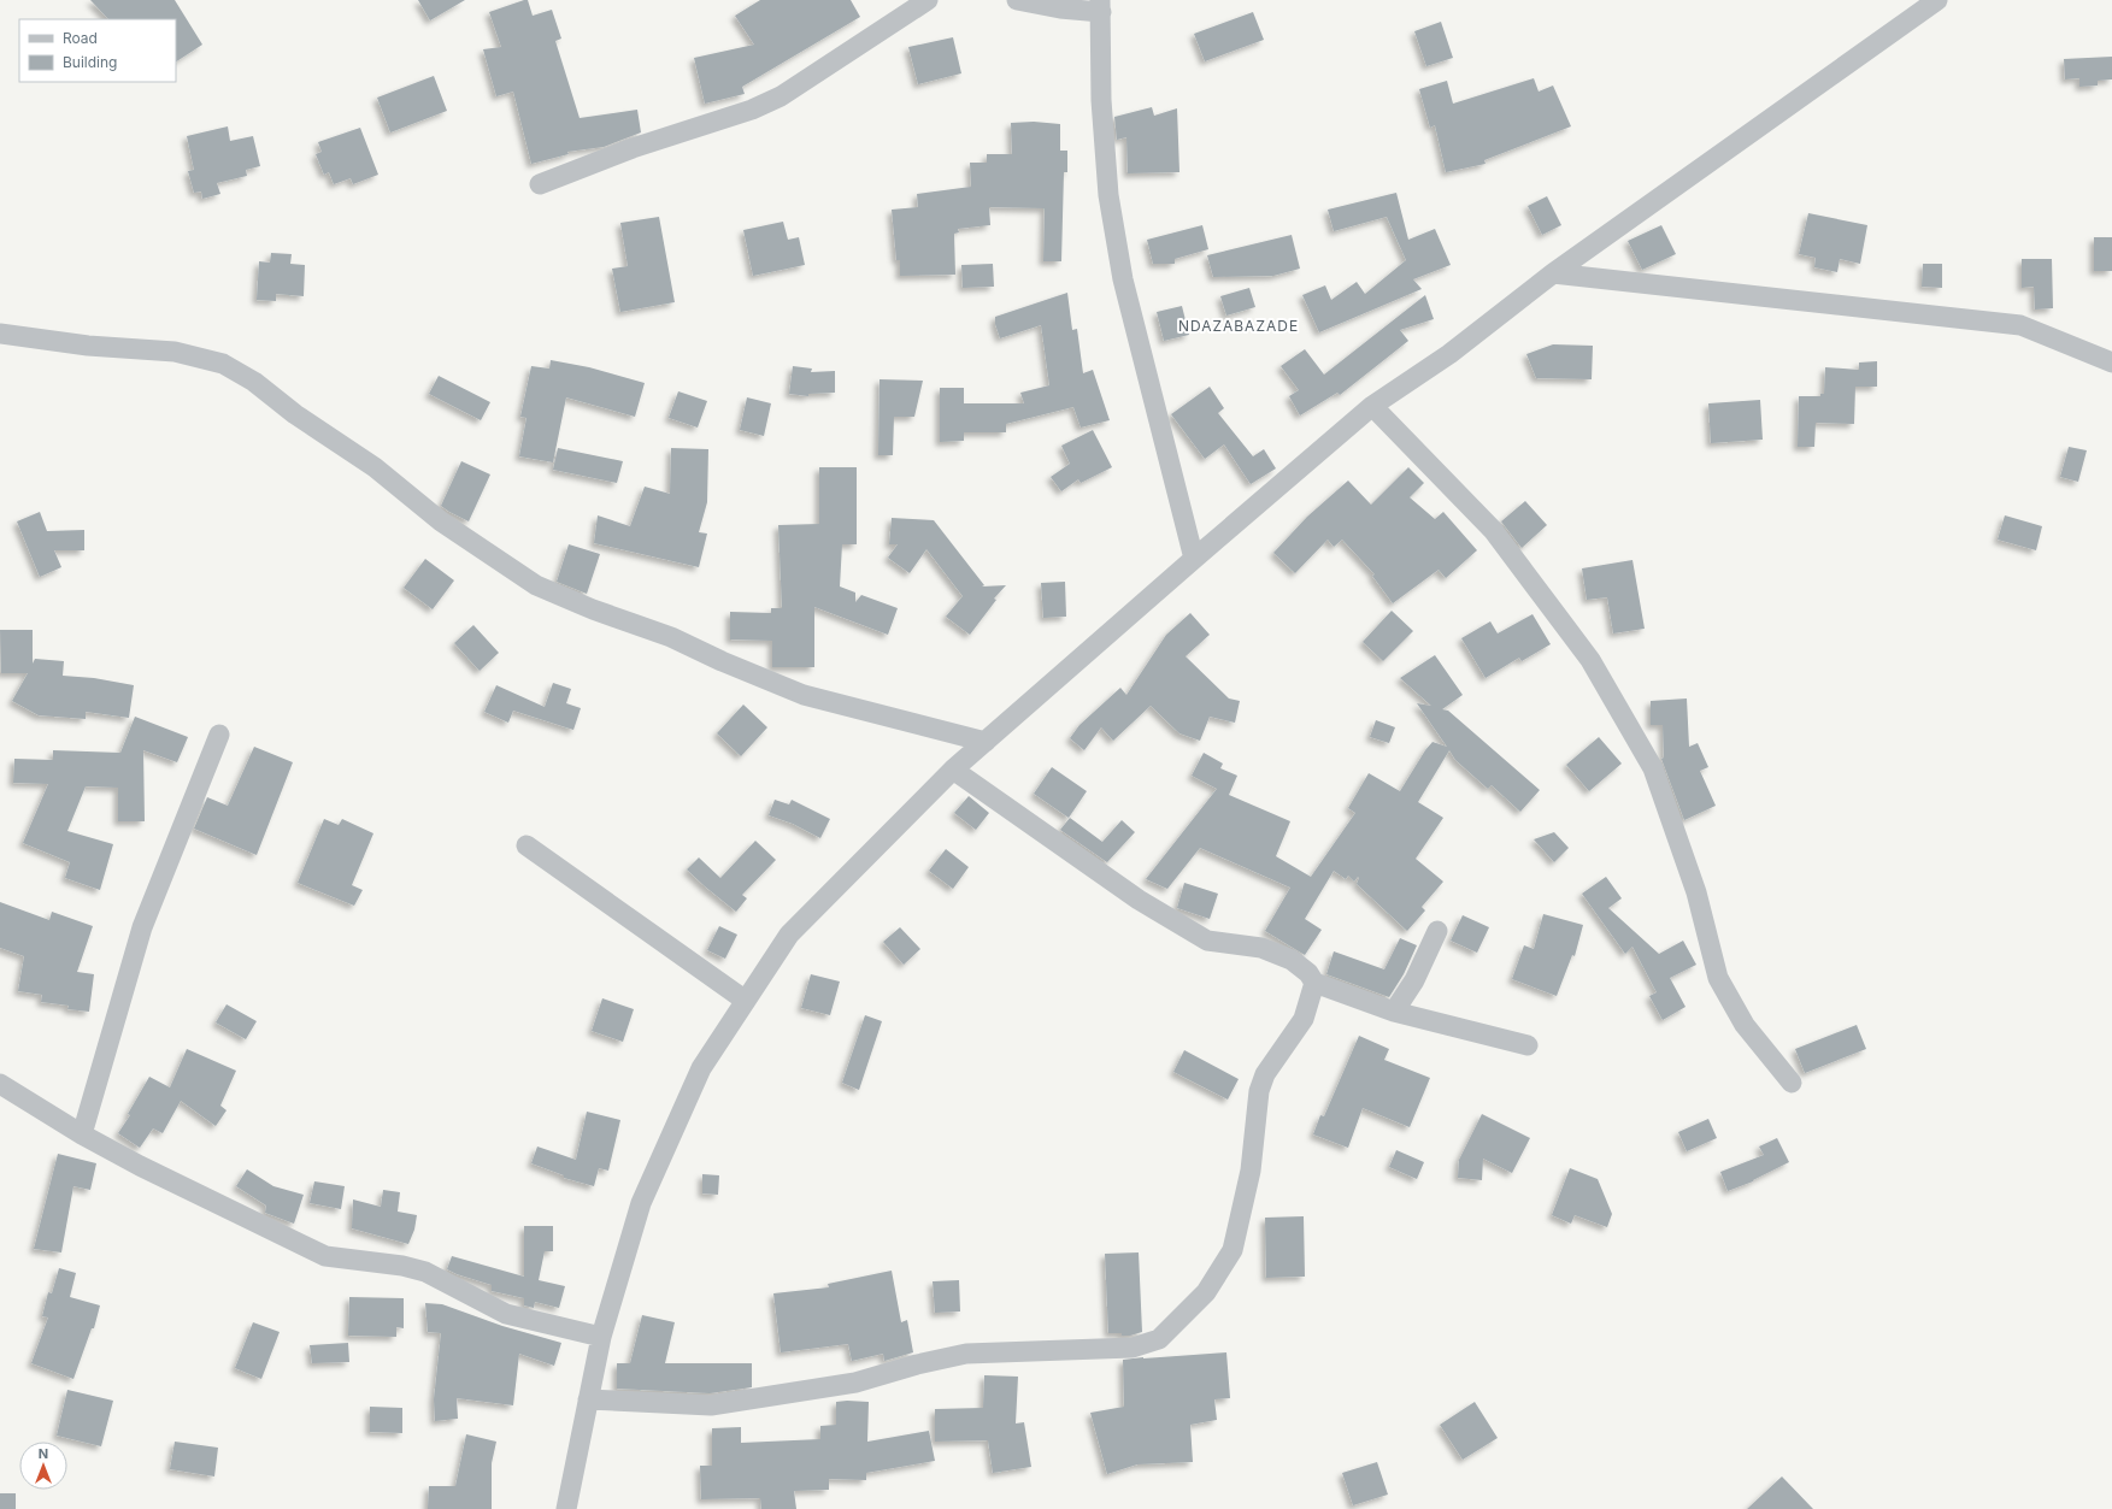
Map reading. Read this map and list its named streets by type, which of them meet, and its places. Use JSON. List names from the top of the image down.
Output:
{
  "districts": ["NDAZABAZADE"],
  "legend": ["Road", "Building"],
  "north": "top"
}
